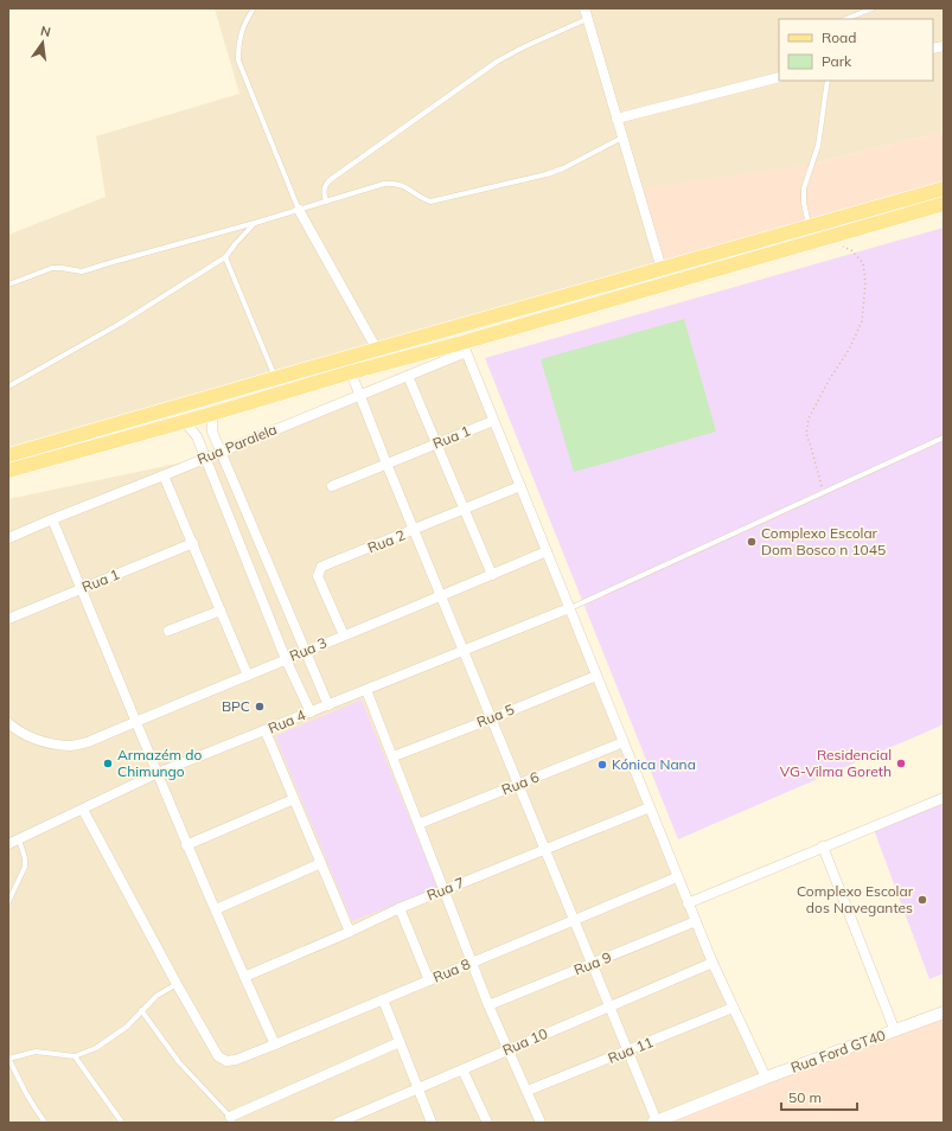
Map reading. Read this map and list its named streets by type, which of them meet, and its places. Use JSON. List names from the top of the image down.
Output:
{
  "streets": {
    "street": [
      "Rua 1",
      "Rua Paralela",
      "Rua 2",
      "Rua 3",
      "Rua 5",
      "Rua 4",
      "Rua 6",
      "Rua 7",
      "Rua 9",
      "Rua 8",
      "Rua 10",
      "Rua 11",
      "Rua Ford GT40"
    ]
  },
  "crossings": [
    ["Rua 2", "Rua 3"]
  ],
  "places": [
    "Complexo Escolar Dom Bosco n 1045",
    "BPC",
    "Armazém do Chimungo",
    "Residencial VG-Vilma Goreth",
    "Kónica Nana",
    "Complexo Escolar dos Navegantes"
  ],
  "legend": ["Road", "Park"],
  "scale_bar": "50 m",
  "north": "top"
}
